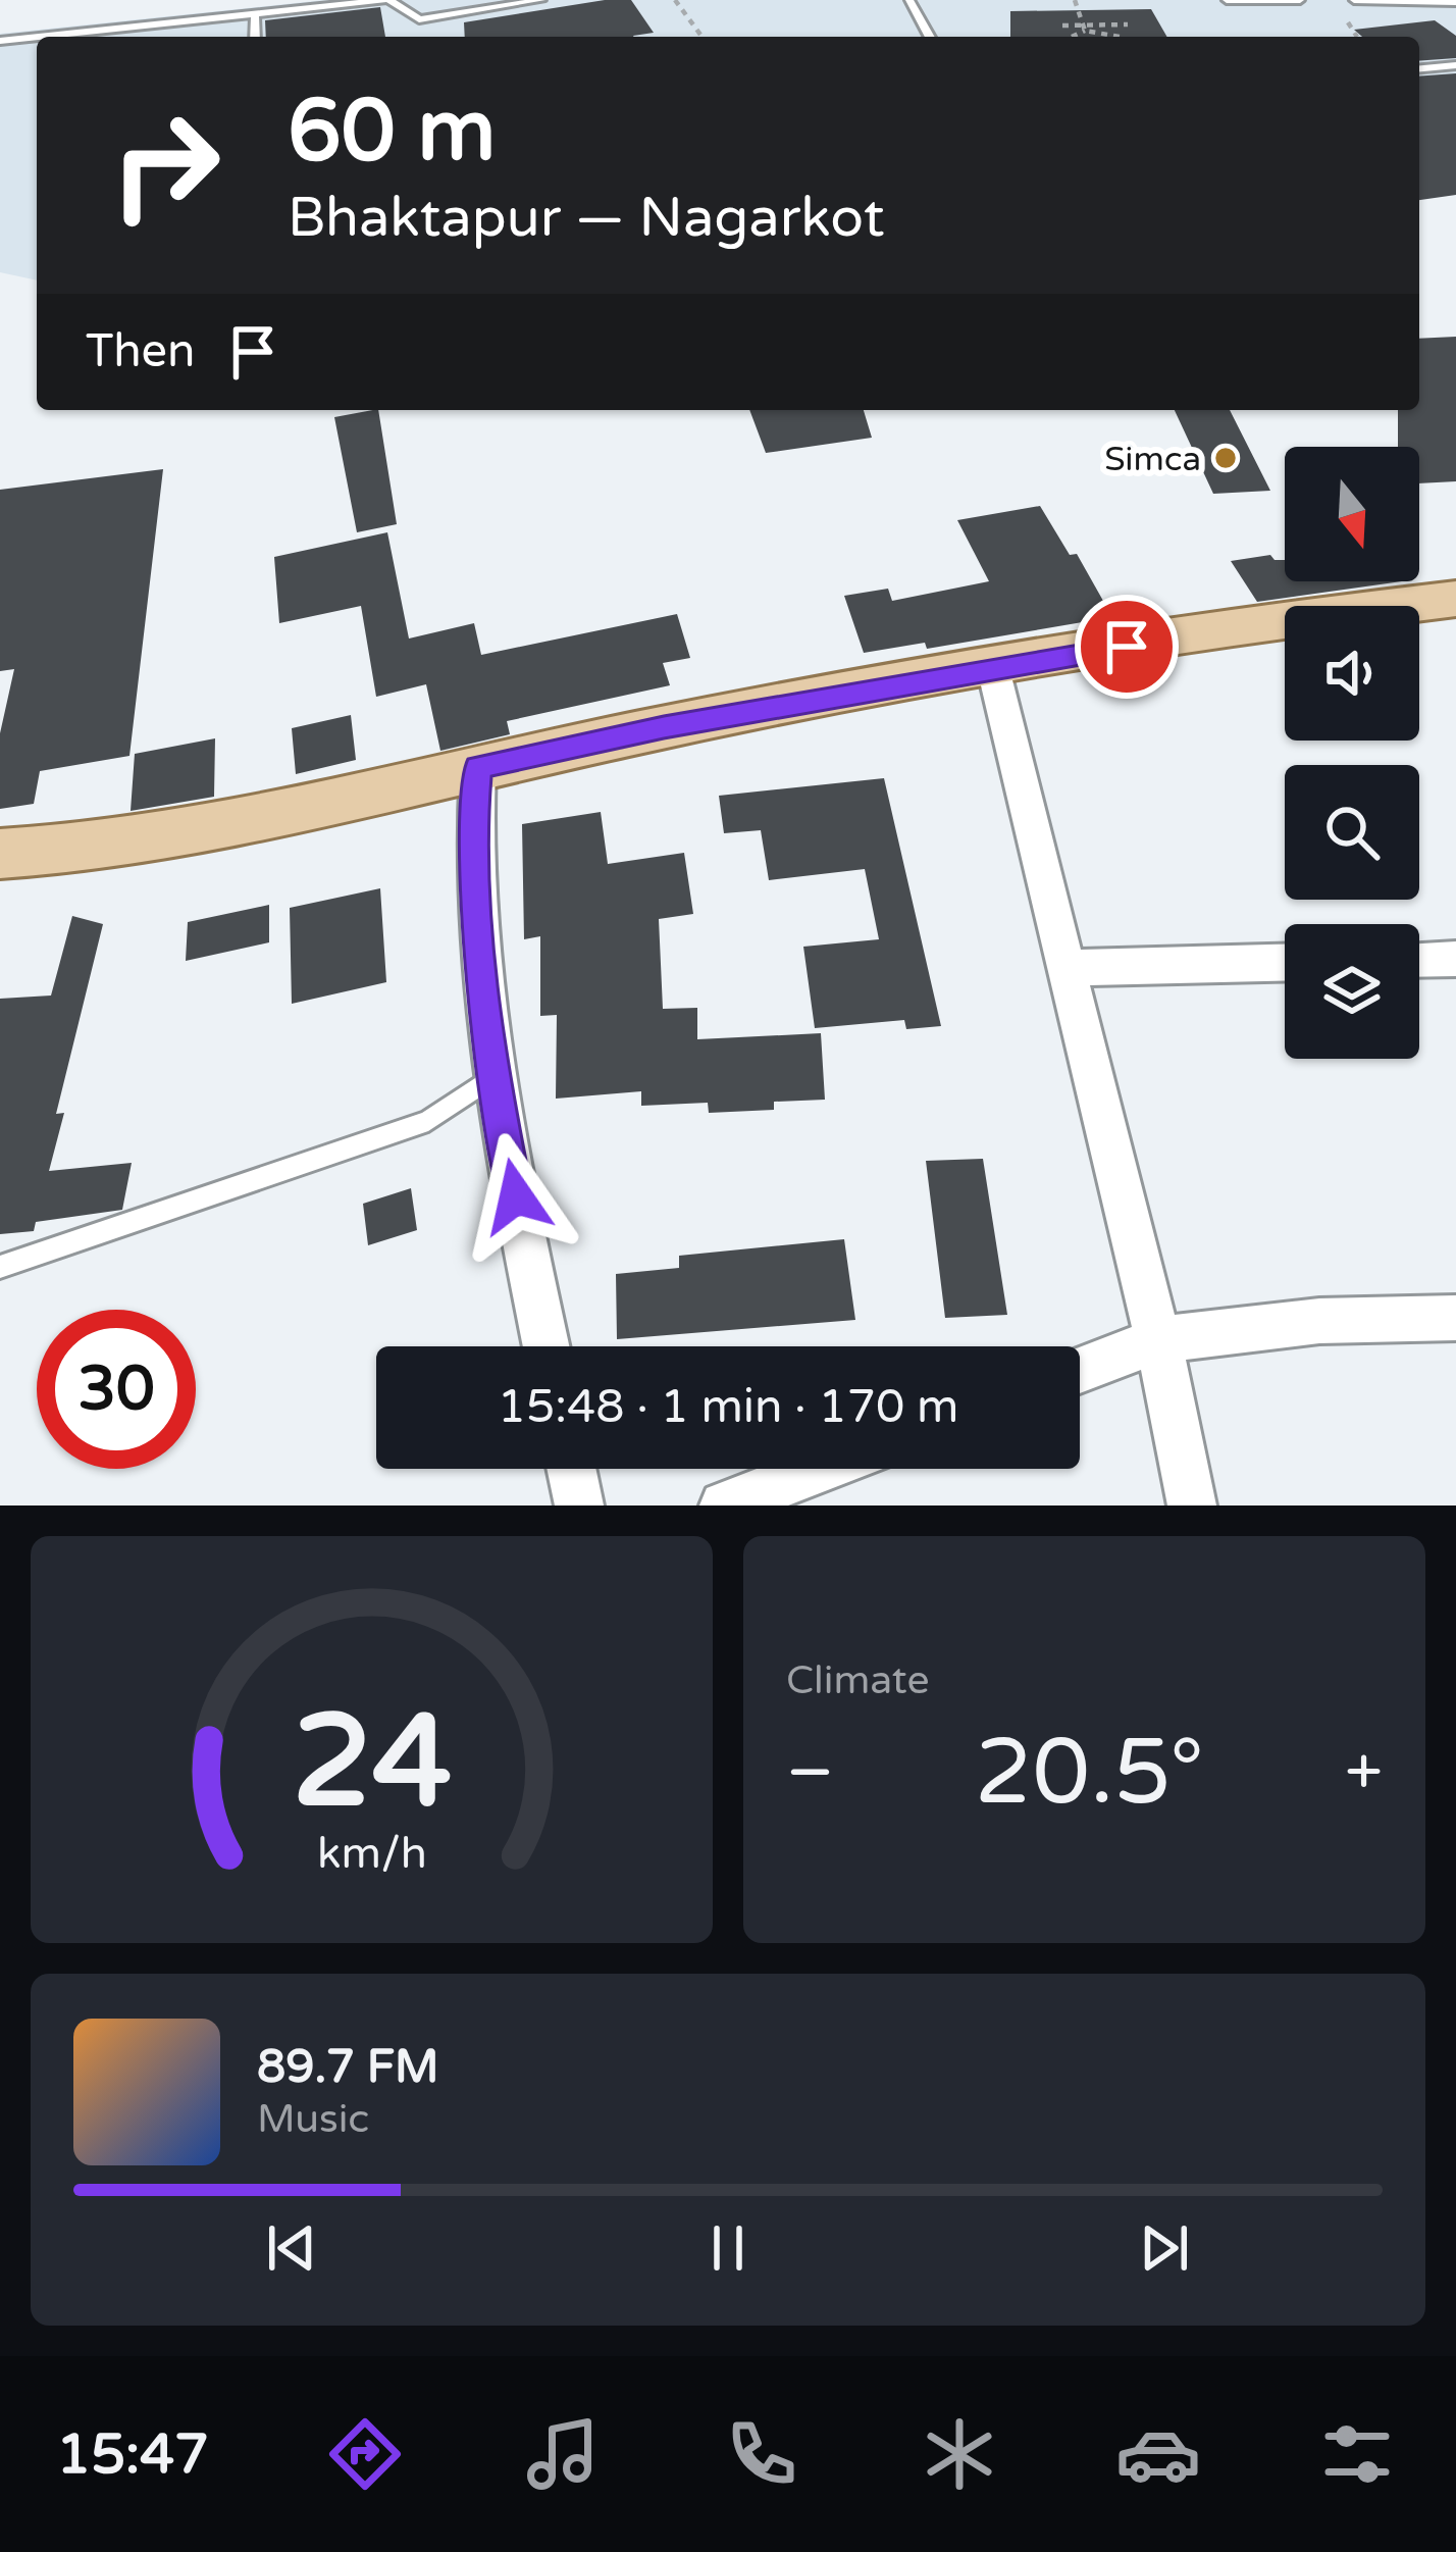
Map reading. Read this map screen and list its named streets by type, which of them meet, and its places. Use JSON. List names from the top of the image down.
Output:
{
  "places": ["Simca"],
  "north": "bottom",
  "page": {
    "turn": ["60 m", "Bhaktapur — Nagarkot"],
    "then": "Then",
    "limit": "30",
    "trip": "15:48 · 1 min · 170 m",
    "tile": "Climate",
    "heat": ["−", "20.5°", "+"],
    "song": ["89.7 FM", "Music"],
    "tabs": "15:47",
    "gauge": ["24", "km/h"]
  }
}
